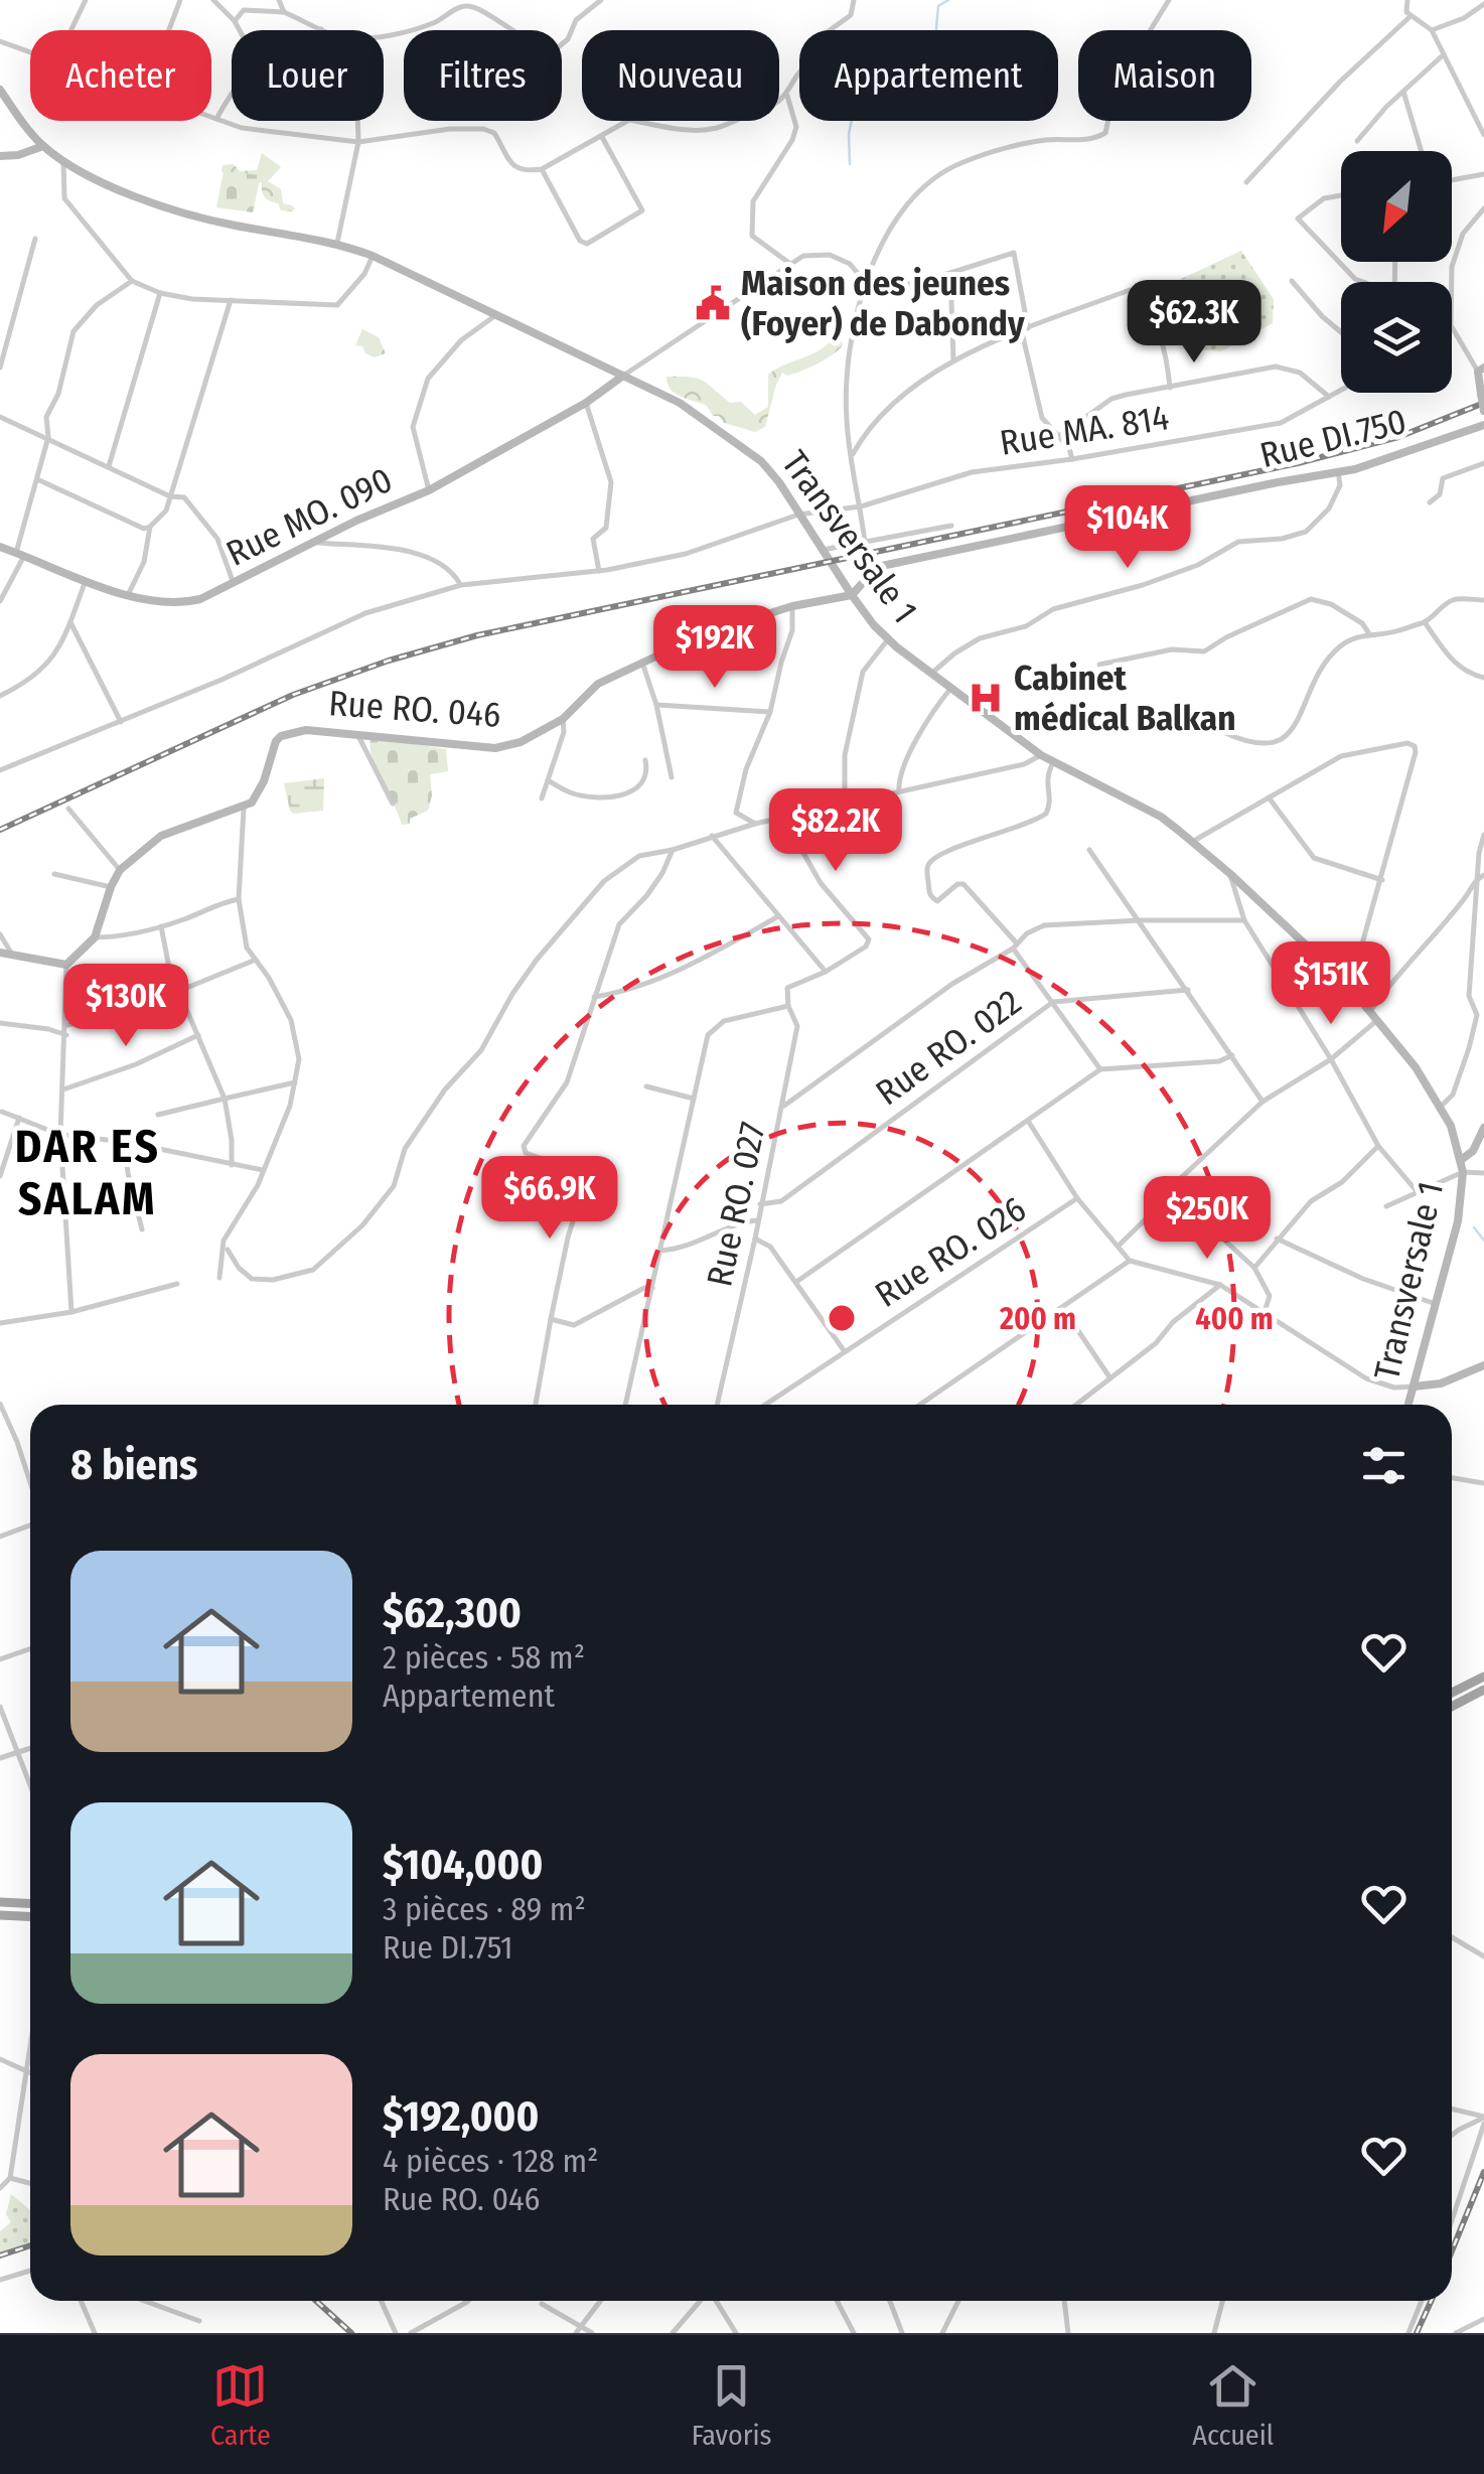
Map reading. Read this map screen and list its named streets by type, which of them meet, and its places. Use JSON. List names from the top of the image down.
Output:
{
  "streets": {
    "street": [
      "Rue MA. 814",
      "Rue DI.750",
      "Rue MO. 090",
      "Transversale 1",
      "Rue RO. 046",
      "Rue RO. 022",
      "Rue RO. 027",
      "Rue RO. 026"
    ]
  },
  "crossings": [
    ["Rue MA. 814", "Transversale 1"],
    ["Rue DI.750", "Transversale 1"],
    ["Rue DI.750", "Rue RO. 046"],
    ["Rue MO. 090", "Transversale 1"],
    ["Transversale 1", "Rue RO. 046"],
    ["Rue RO. 022", "Rue RO. 027"]
  ],
  "districts": ["DAR ES SALAM"],
  "places": {
    "public building": ["Maison des jeunes (Foyer) de Dabondy"],
    "hospital": ["Cabinet médical Balkan"]
  },
  "north": "bottom left",
  "page": {
    "chip": [
      "Acheter",
      "Louer",
      "Filtres",
      "Nouveau",
      "Appartement",
      "Maison"
    ],
    "price": [
      "$62.3K",
      "$104K",
      "$192K",
      "$82.2K",
      "$151K",
      "$130K",
      "$66.9K",
      "$250K"
    ],
    "heading": "8 biens",
    "list": [
      {
        "name": "$62,300",
        "note": "2 pièces · 58 m² · Appartement"
      },
      {
        "name": "$104,000",
        "note": "3 pièces · 89 m² · Rue DI.751"
      },
      {
        "name": "$192,000",
        "note": "4 pièces · 128 m² · Rue RO. 046"
      }
    ],
    "tabs": ["Carte", "Favoris", "Accueil"]
  },
  "rings": ["200 m", "400 m"]
}
